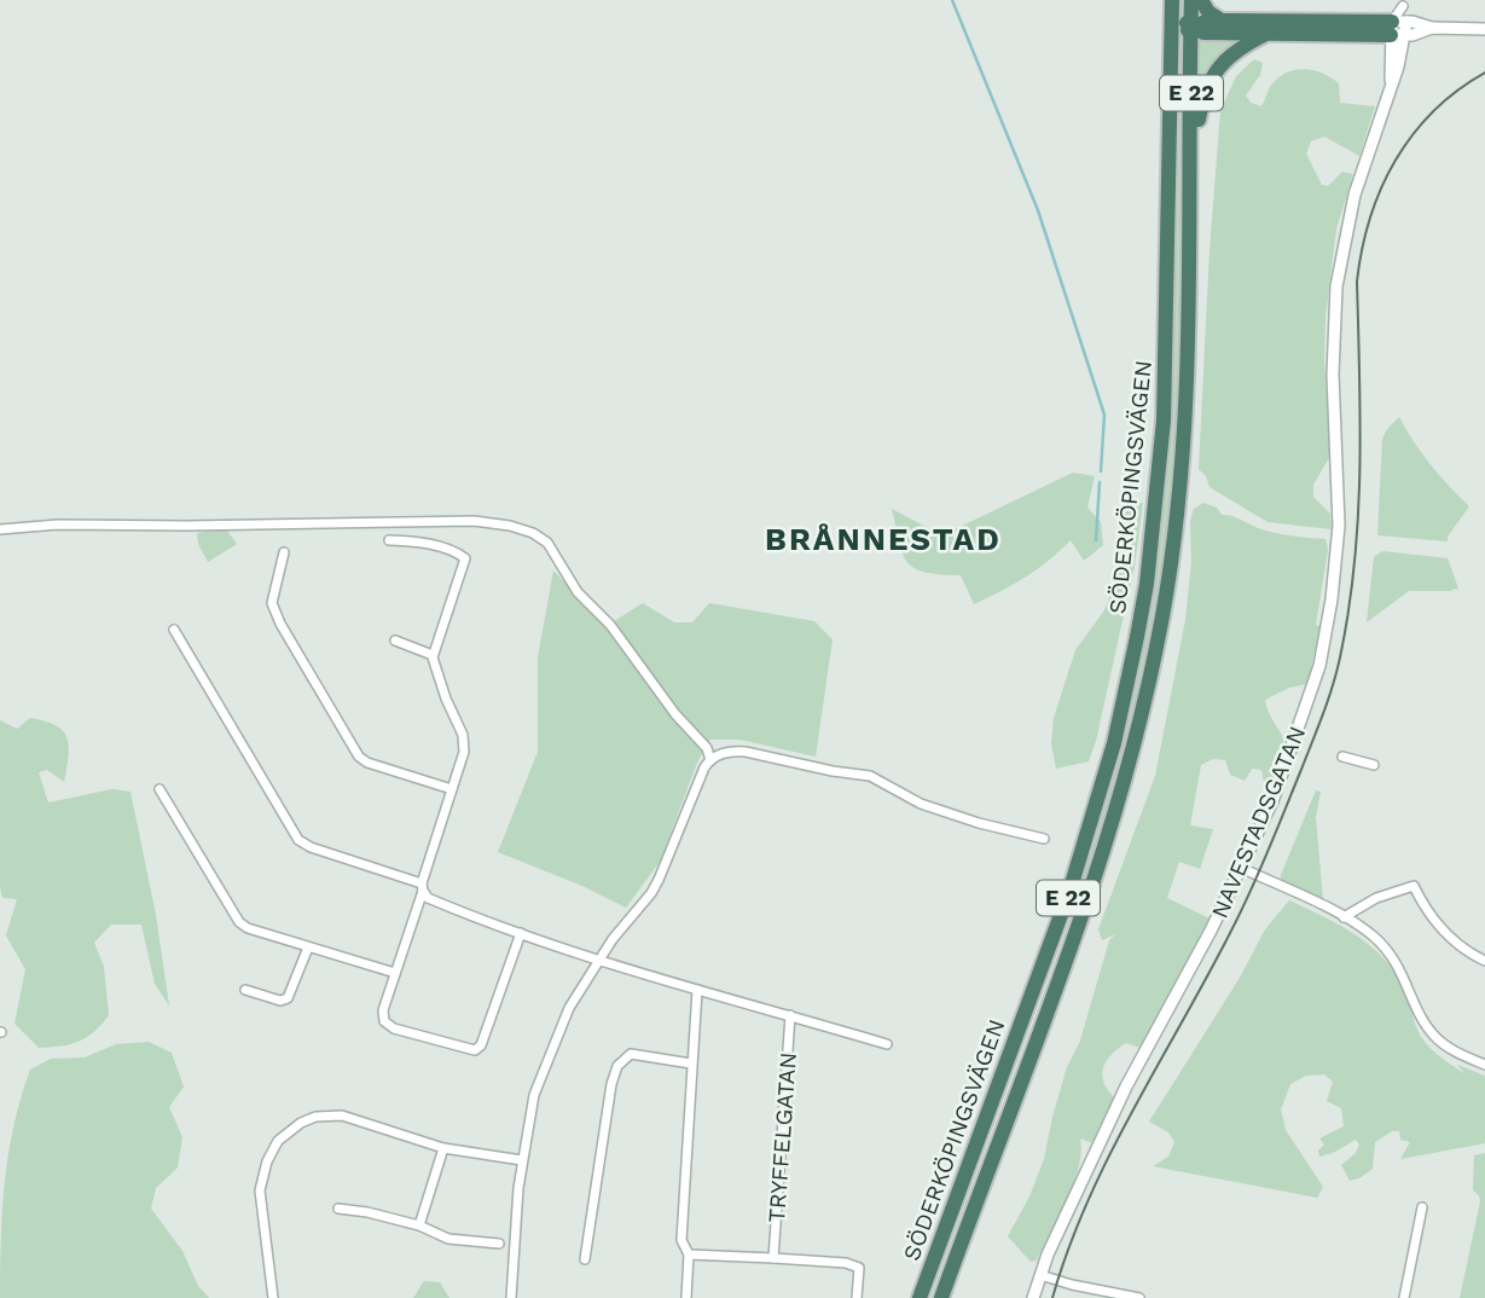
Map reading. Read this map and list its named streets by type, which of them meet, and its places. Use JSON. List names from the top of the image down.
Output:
{
  "streets": {
    "highway": ["E 22", "SÖDERKÖPINGSVÄGEN"],
    "street": ["NAVESTADSGATAN", "TRYFFELGATAN"]
  },
  "districts": ["BRÅNNESTAD"]
}
